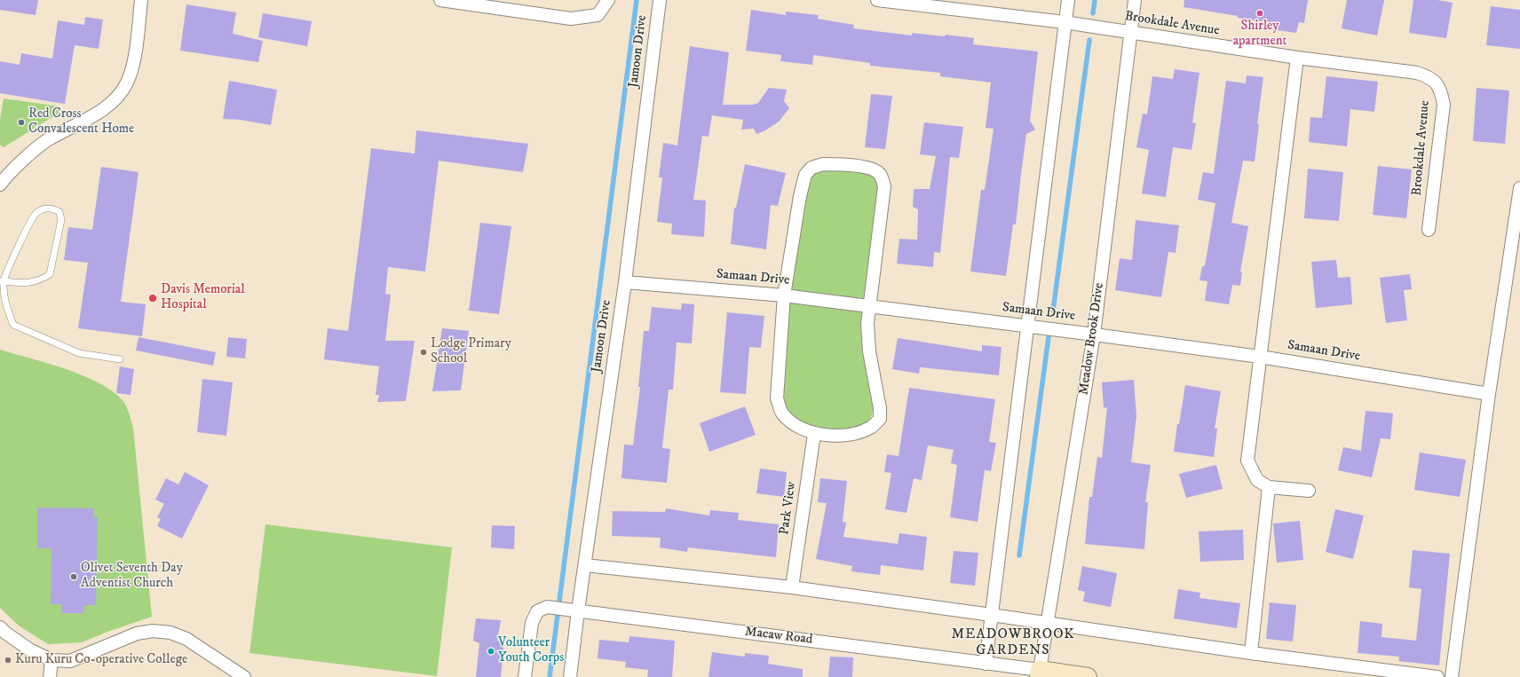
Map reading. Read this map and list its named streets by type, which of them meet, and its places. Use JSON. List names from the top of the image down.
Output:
{
  "streets": {
    "street": [
      "Brookdale Avenue",
      "Jamoon Drive",
      "Samaan Drive",
      "Meadow Brook Drive",
      "Park View",
      "Macaw Road"
    ]
  },
  "crossings": [
    ["Brookdale Avenue", "Meadow Brook Drive"],
    ["Jamoon Drive", "Samaan Drive"],
    ["Jamoon Drive", "Macaw Road"],
    ["Samaan Drive", "Meadow Brook Drive"],
    ["Meadow Brook Drive", "Macaw Road"]
  ],
  "districts": ["MEADOWBROOK GARDENS"],
  "places": [
    "Shirley apartment",
    "Red Cross Convalescent Home",
    "Davis Memorial Hospital",
    "Lodge Primary School",
    "Olivet Seventh Day Adventist Church",
    "Volunteer Youth Corps",
    "Kuru Kuru Co-operative College"
  ]
}
